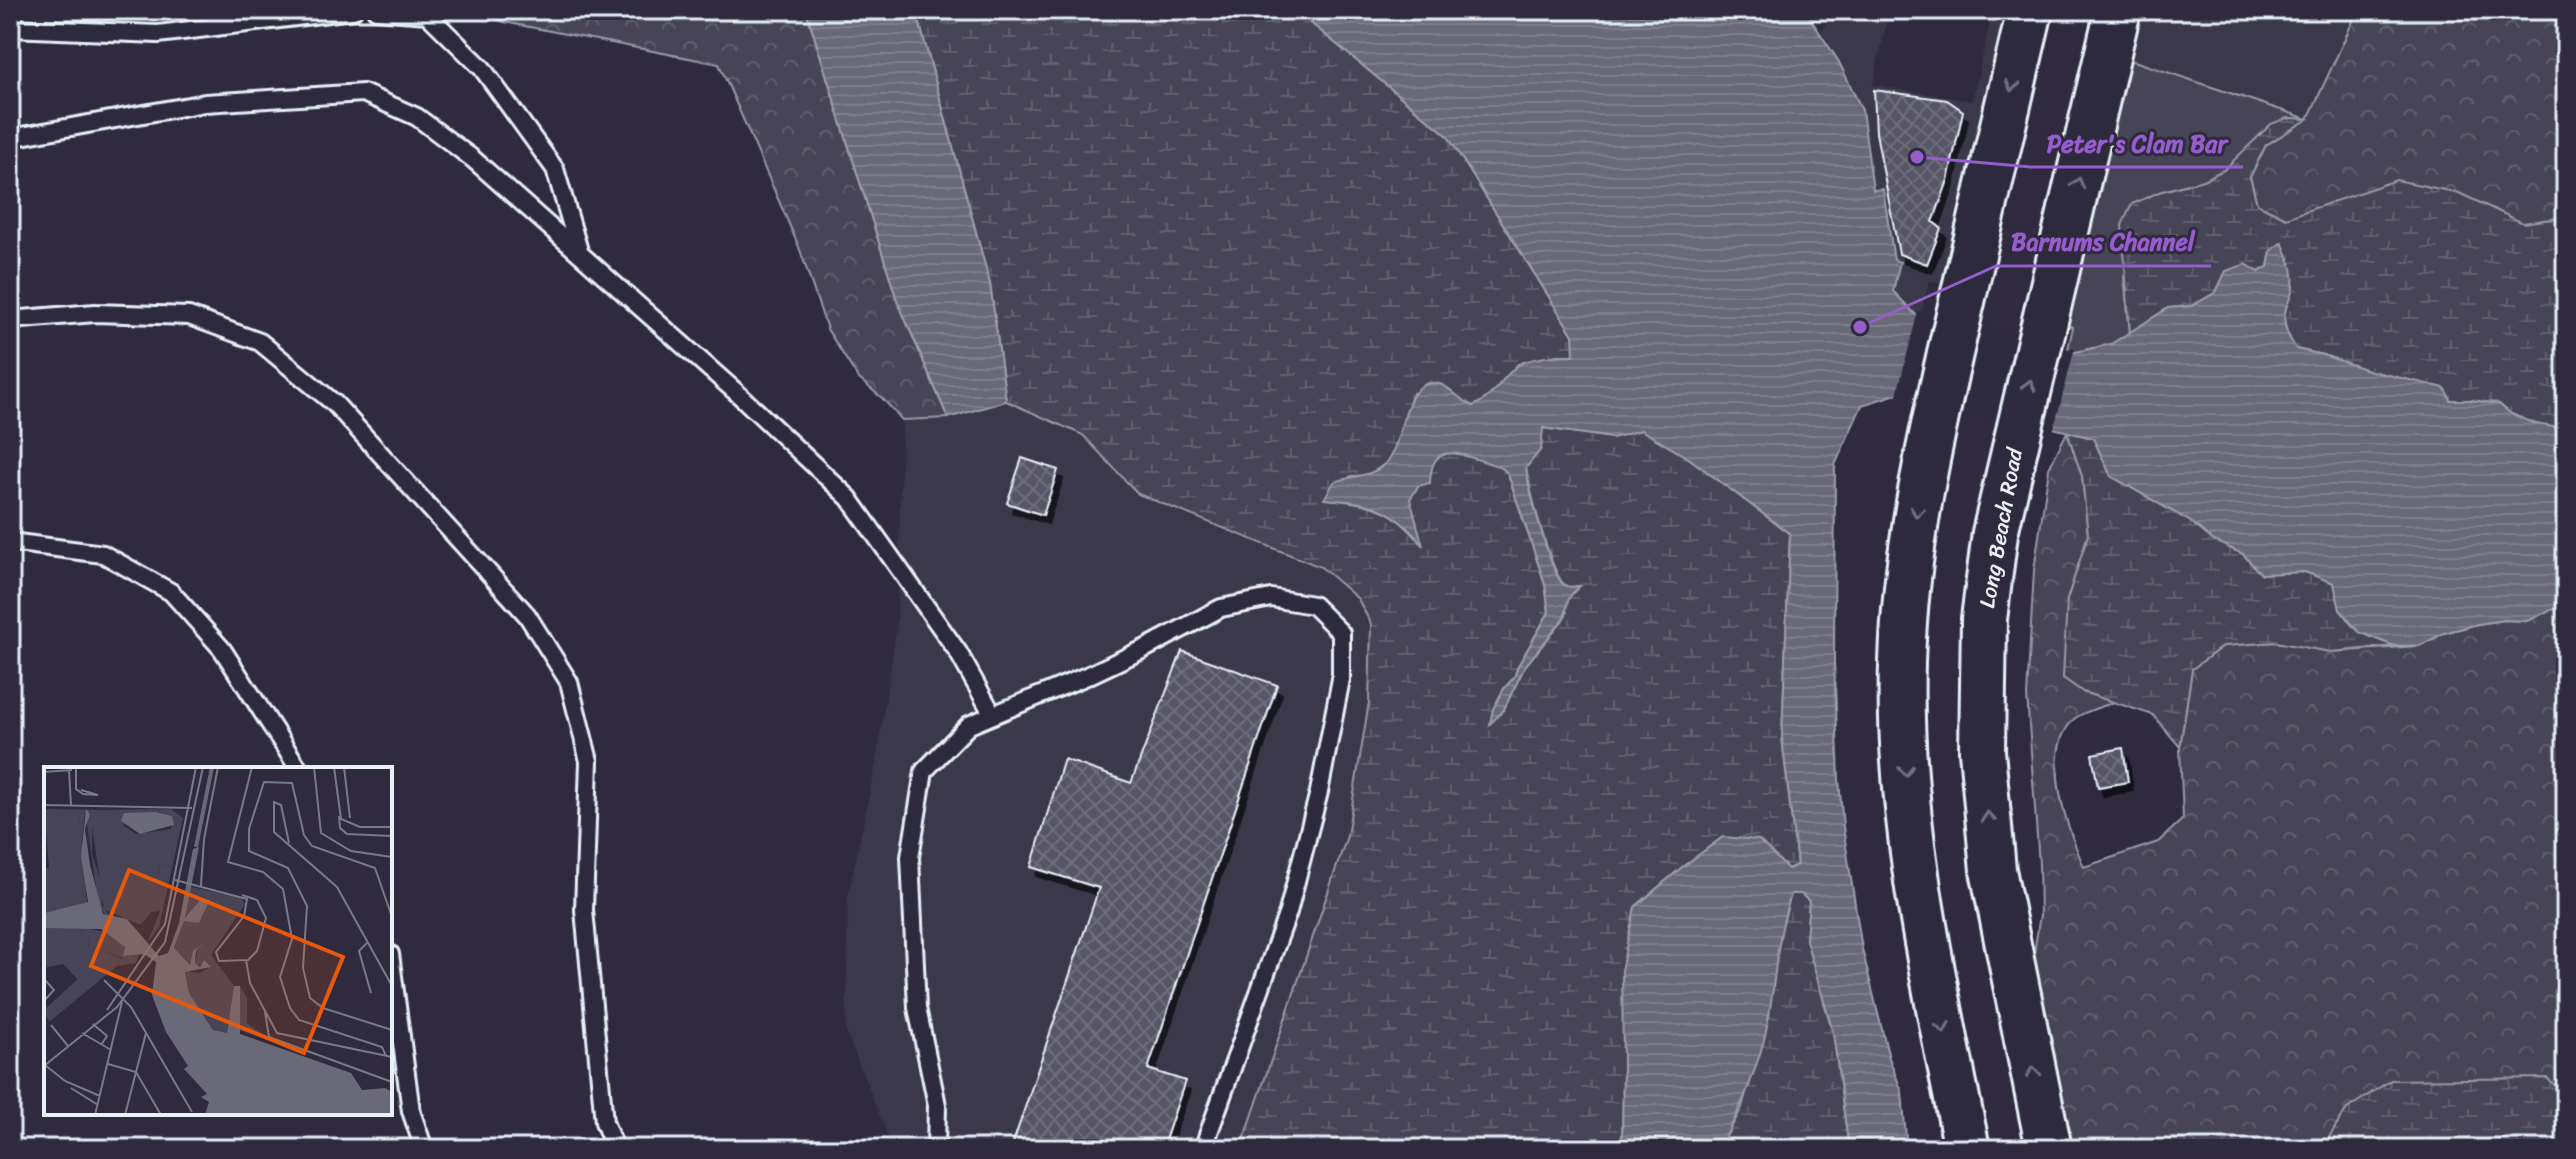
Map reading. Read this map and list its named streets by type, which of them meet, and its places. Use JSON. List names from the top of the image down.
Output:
{
  "streets": {
    "main road": ["Long Beach Road"]
  },
  "places": ["Peter's Clam Bar", "Barnums Channel"]
}
